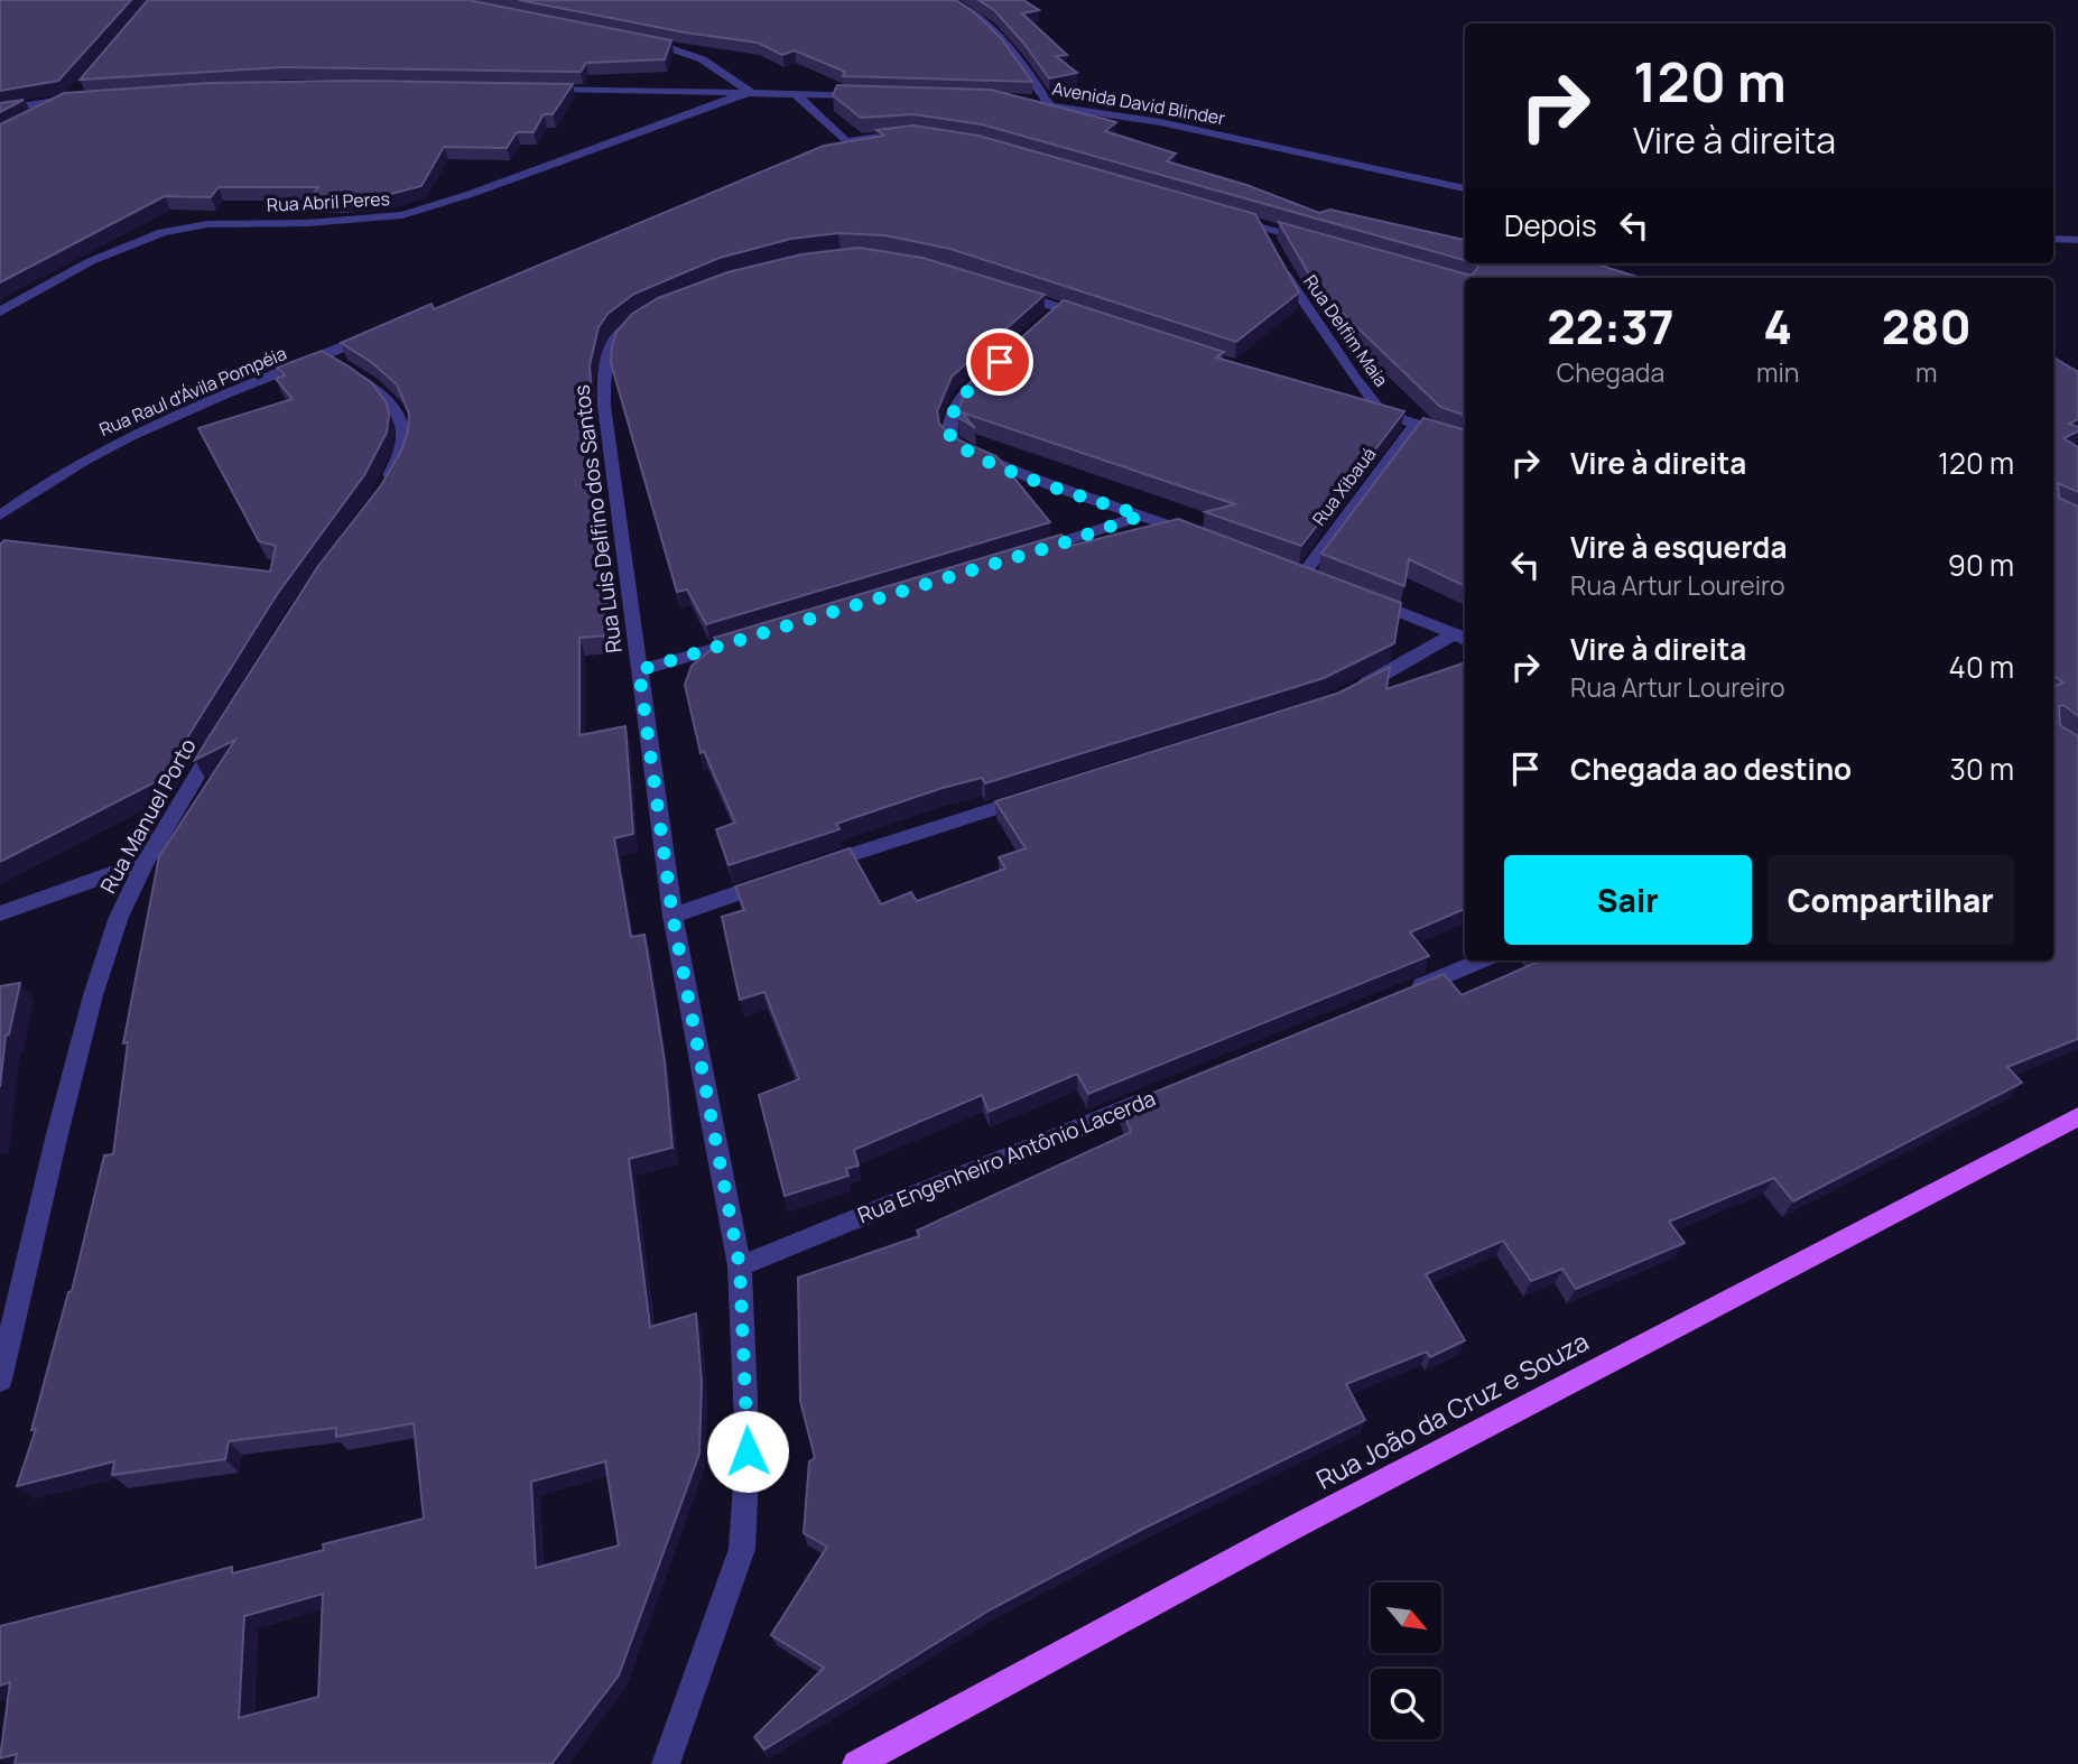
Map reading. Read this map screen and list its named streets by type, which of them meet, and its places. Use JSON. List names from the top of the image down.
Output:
{
  "streets": {
    "main road": ["Rua João da Cruz e Souza"],
    "street": [
      "Avenida David Blinder",
      "Rua Abril Peres",
      "Rua Delfim Maia",
      "Rua Raul d'Ávila Pompéia",
      "Rua Xibauá",
      "Rua Luís Delfino dos Santos",
      "Rua Manuel Porto",
      "Rua Engenheiro Antônio Lacerda"
    ]
  },
  "crossings": [
    ["Rua Luís Delfino dos Santos", "Rua Engenheiro Antônio Lacerda"]
  ],
  "north": "bottom right",
  "page": {
    "turn": ["120 m", "Vire à direita"],
    "then": "Depois",
    "eta": [
      "22:37",
      "Chegada",
      "4",
      "min",
      "280",
      "m"
    ],
    "list": [
      {
        "name": "Vire à direita",
        "value": "120 m"
      },
      {
        "name": "Vire à esquerda",
        "note": "Rua Artur Loureiro",
        "value": "90 m"
      },
      {
        "name": "Vire à direita",
        "note": "Rua Artur Loureiro",
        "value": "40 m"
      },
      {
        "name": "Chegada ao destino",
        "value": "30 m"
      }
    ],
    "buttons": ["Sair", "Compartilhar"]
  }
}
